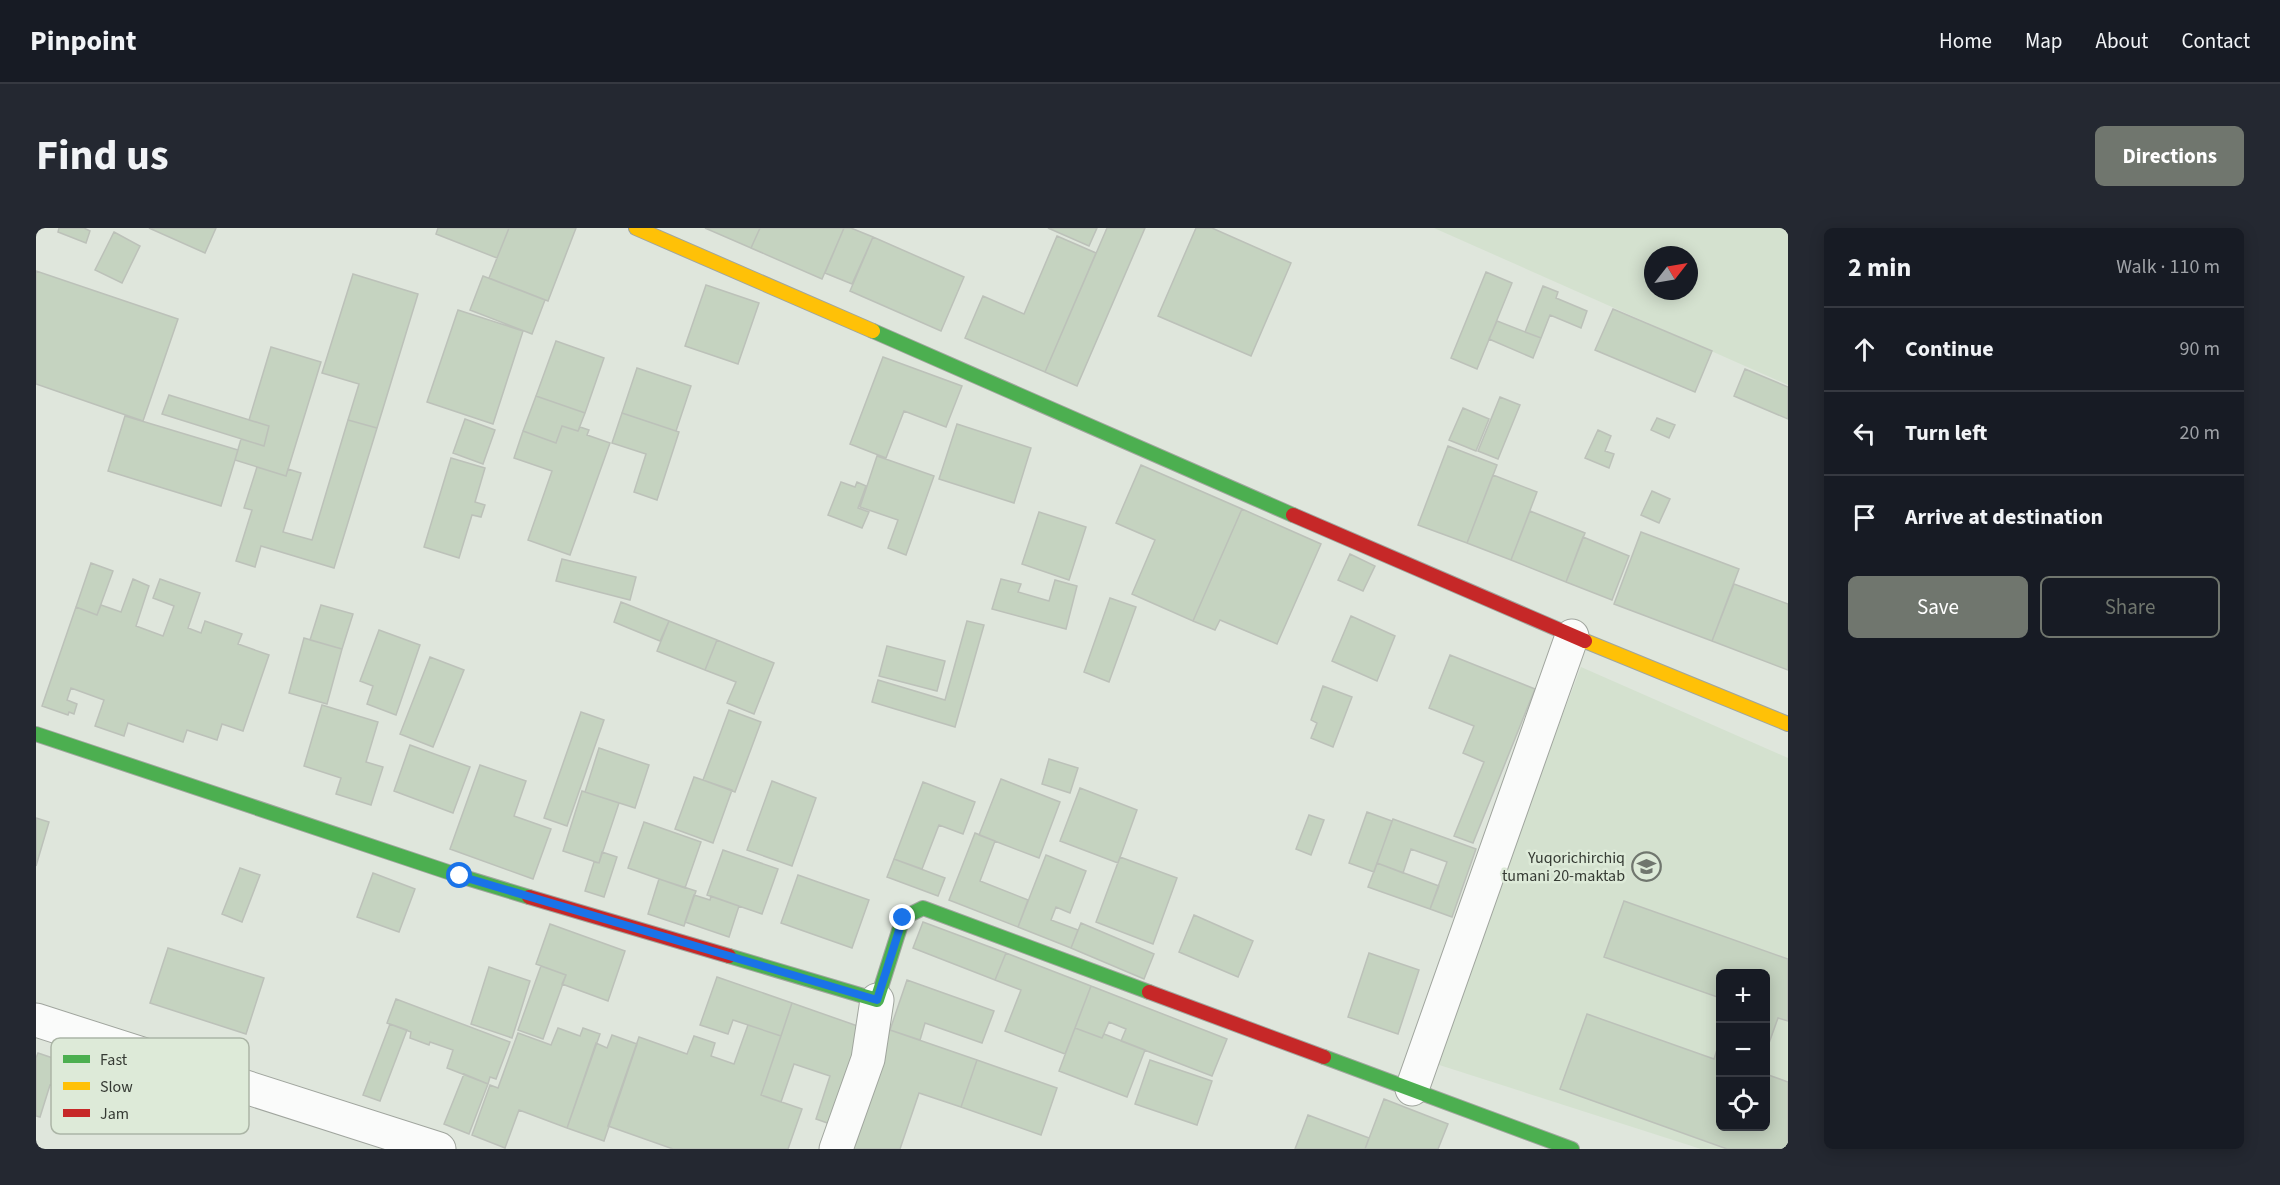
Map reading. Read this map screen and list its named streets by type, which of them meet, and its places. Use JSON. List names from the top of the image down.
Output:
{
  "places": {
    "school or university": ["Yuqorichirchiq tumani 20-maktab"]
  },
  "legend": ["Fast", "Slow", "Jam"],
  "north": "top right",
  "page": {
    "header": "Pinpoint",
    "nav": [
      "Home",
      "Map",
      "About",
      "Contact"
    ],
    "title": "Find us",
    "buttons": [
      "Directions",
      ["Save", "Share"]
    ],
    "heading": ["2 min", "Walk · 110 m"],
    "list": [
      ["Continue", "90 m"],
      ["Turn left", "20 m"],
      "Arrive at destination"
    ],
    "map_buttons": ["+", "−"]
  }
}
